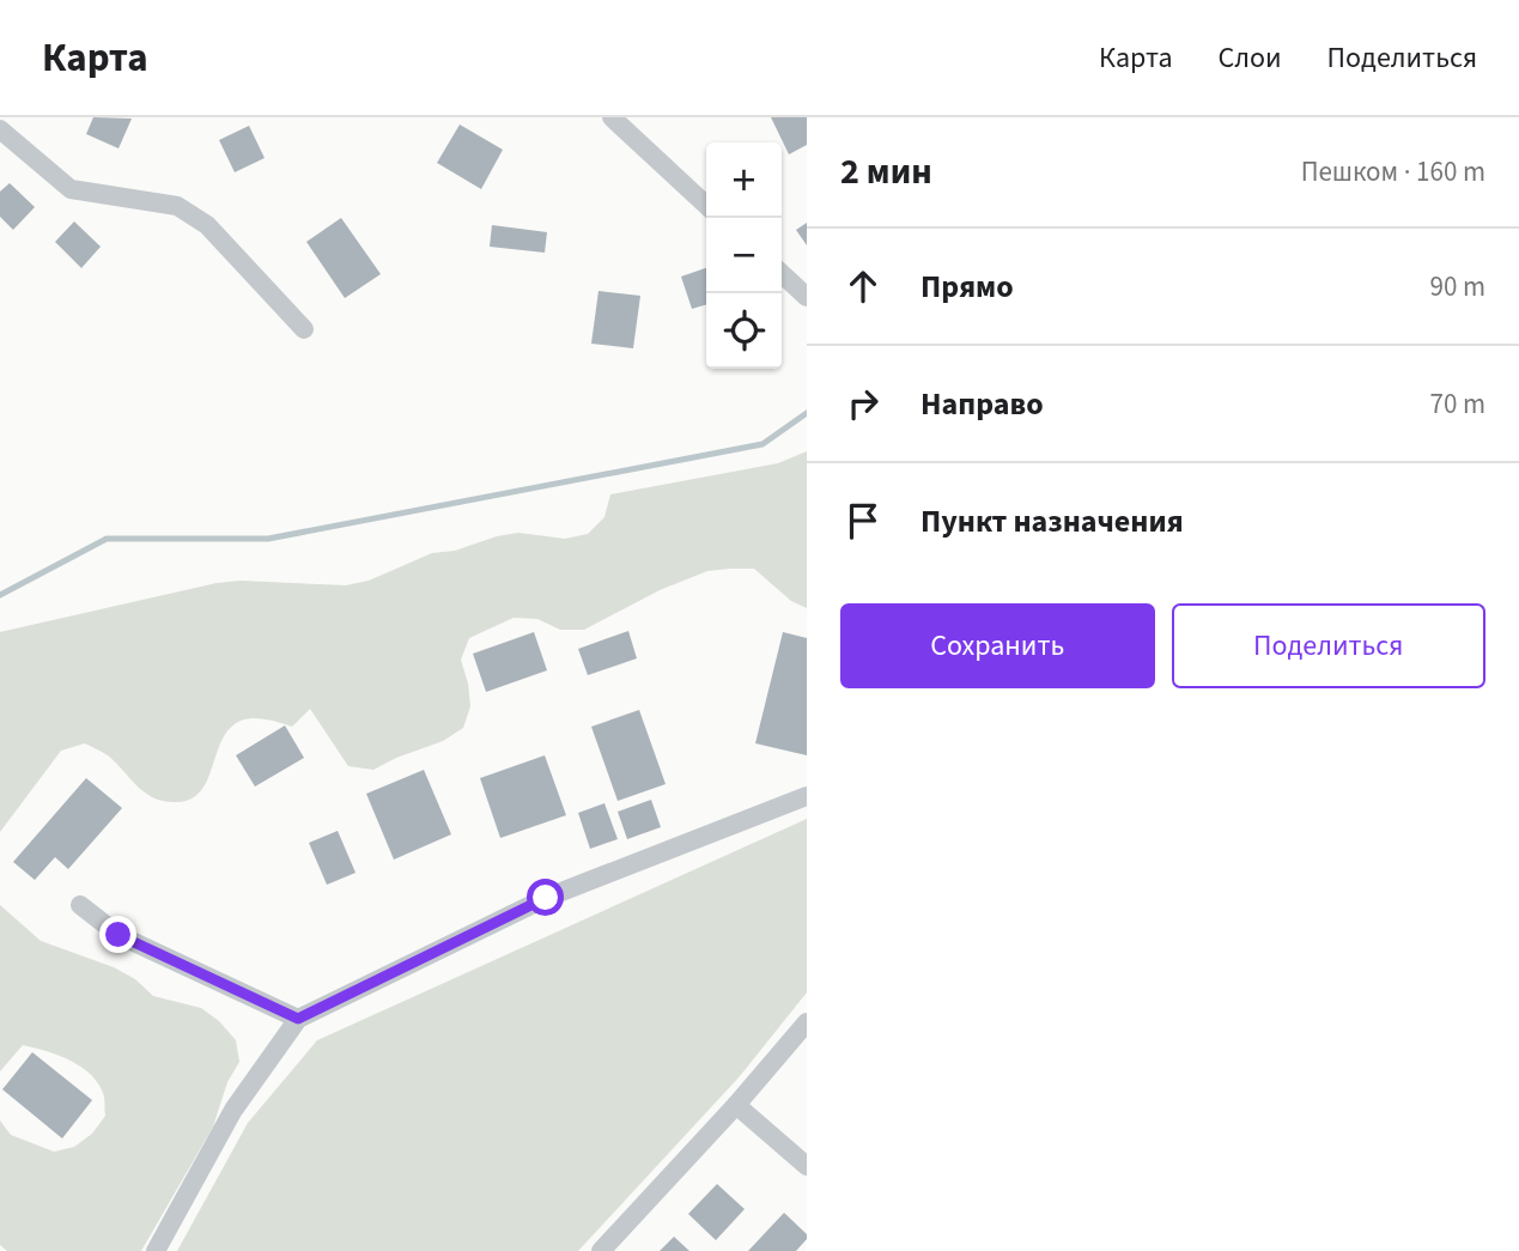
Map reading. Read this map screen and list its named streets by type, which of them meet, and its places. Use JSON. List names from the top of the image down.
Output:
{
  "page": {
    "header": "Карта",
    "nav": ["Карта", "Слои", "Поделиться"],
    "heading": ["2 мин", "Пешком · 160 m"],
    "map_buttons": ["+", "−"],
    "list": [
      ["Прямо", "90 m"],
      ["Направо", "70 m"],
      "Пункт назначения"
    ],
    "buttons": ["Сохранить", "Поделиться"]
  }
}
